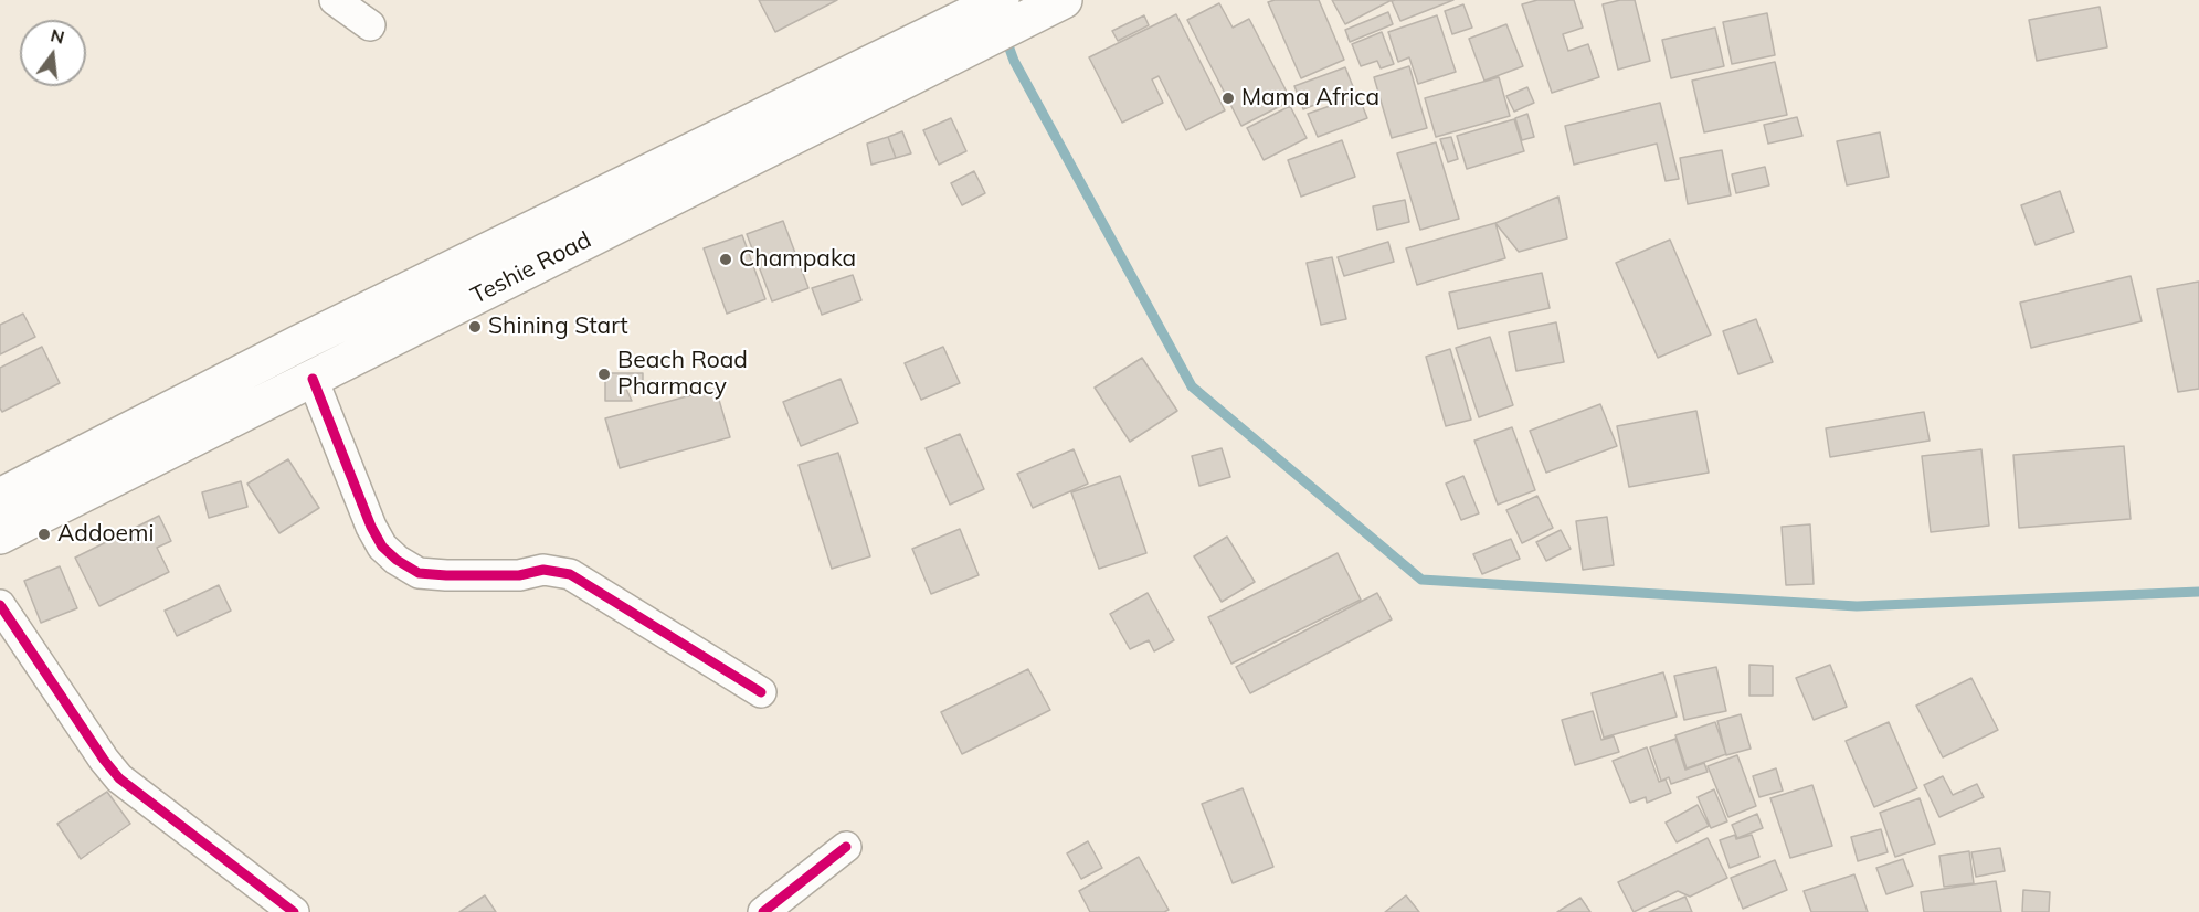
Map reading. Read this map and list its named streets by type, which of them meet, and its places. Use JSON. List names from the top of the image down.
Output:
{
  "streets": {
    "main road": ["Teshie Road"]
  },
  "places": [
    "Mama Africa",
    "Champaka",
    "Shining Start",
    "Beach Road Pharmacy",
    "Addoemi"
  ],
  "north": "top"
}
